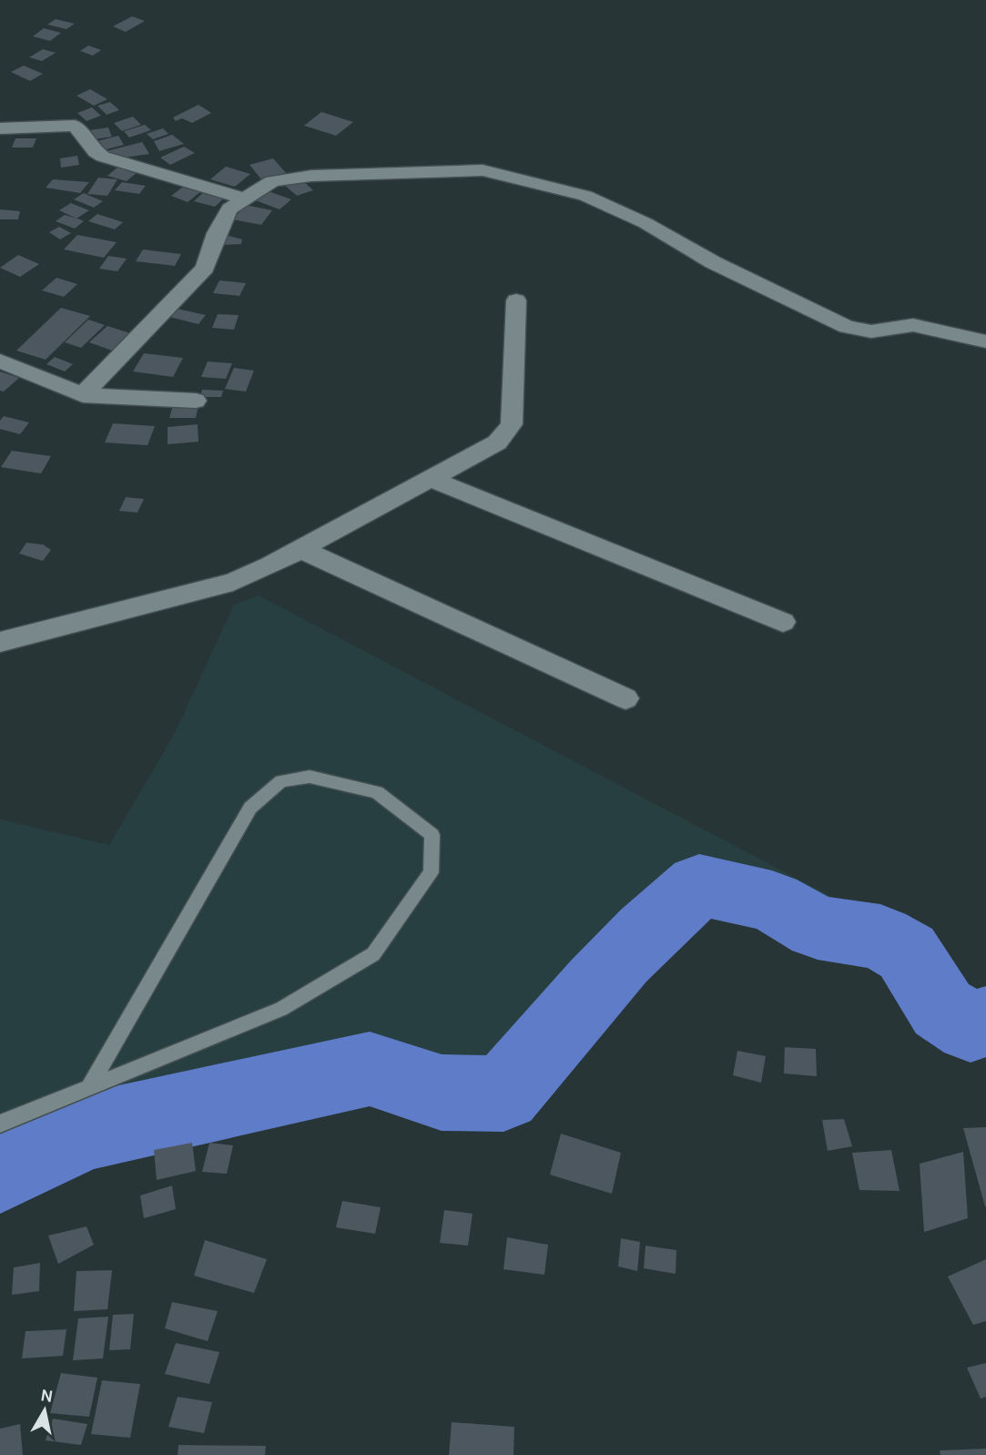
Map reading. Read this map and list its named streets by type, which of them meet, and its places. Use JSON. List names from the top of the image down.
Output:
{
  "north": "top"
}
